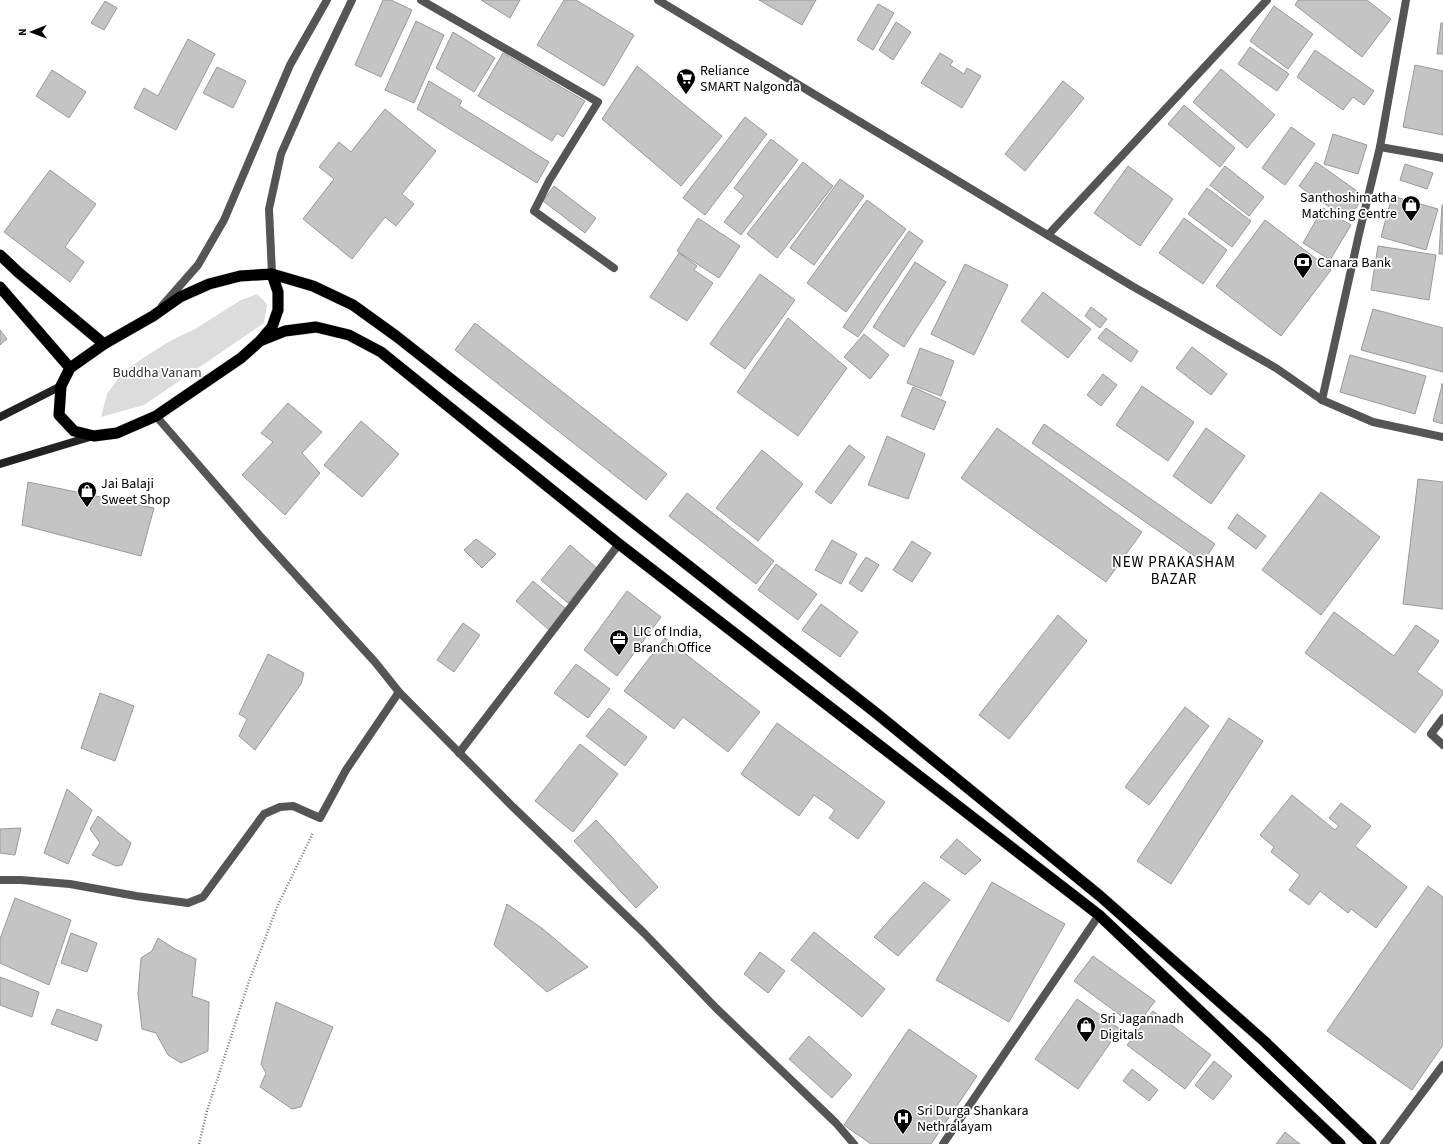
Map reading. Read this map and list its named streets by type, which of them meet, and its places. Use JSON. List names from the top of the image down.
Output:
{
  "districts": ["NEW PRAKASHAM BAZAR"],
  "parks": ["Buddha Vanam"],
  "places": {
    "supermarket": ["Reliance SMART Nalgonda"],
    "shop": ["Santhoshimatha Matching Centre", "Jai Balaji Sweet Shop", "Sri Jagannadh Digitals"],
    "bank": ["Canara Bank"],
    "office": ["LIC of India, Branch Office"],
    "hospital": ["Sri Durga Shankara Nethralayam"]
  },
  "north": "left"
}
